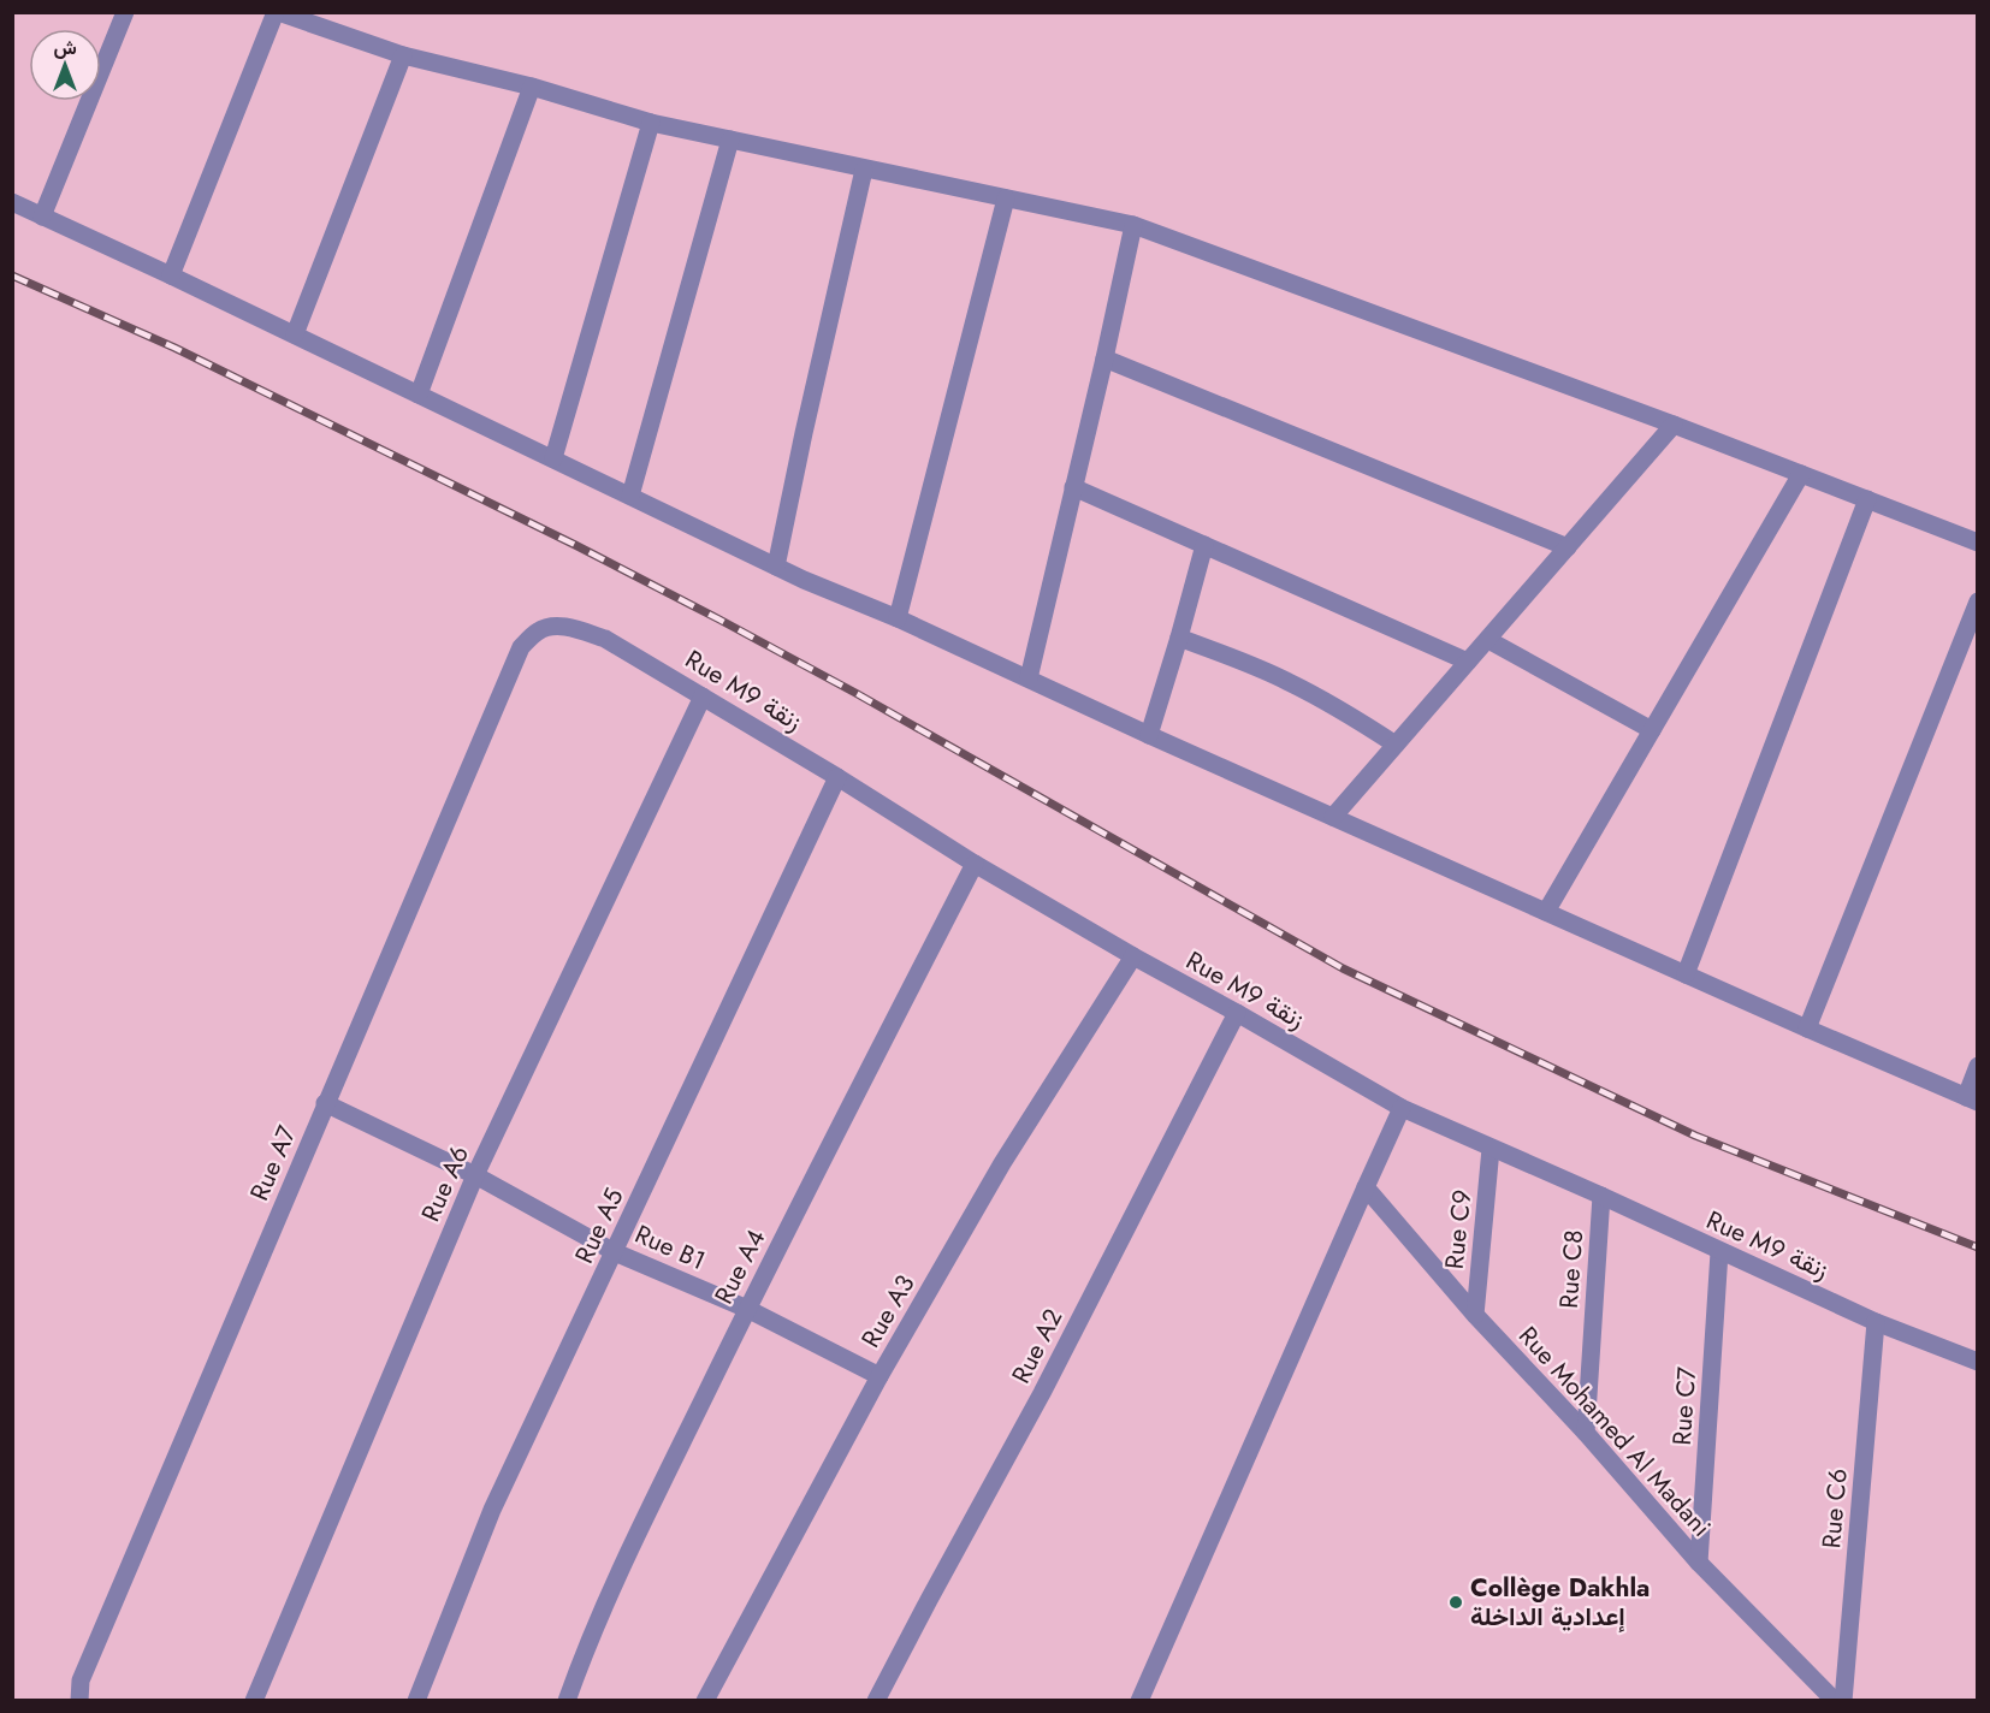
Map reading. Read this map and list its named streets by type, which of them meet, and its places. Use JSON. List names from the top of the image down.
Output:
{
  "streets": {
    "street": [
      "Rue M9 زنقة",
      "Rue A7",
      "Rue A6",
      "Rue A5",
      "Rue C9",
      "Rue B1",
      "Rue A4",
      "Rue C8",
      "Rue A3",
      "Rue A2",
      "Rue C7",
      "Rue Mohamed Al Madani",
      "Rue C6"
    ]
  },
  "crossings": [
    ["Rue M9 زنقة", "Rue A7"],
    ["Rue M9 زنقة", "Rue A6"],
    ["Rue M9 زنقة", "Rue A5"],
    ["Rue M9 زنقة", "Rue C9"],
    ["Rue M9 زنقة", "Rue A4"],
    ["Rue M9 زنقة", "Rue C8"],
    ["Rue M9 زنقة", "Rue A3"],
    ["Rue M9 زنقة", "Rue A2"],
    ["Rue M9 زنقة", "Rue C7"],
    ["Rue M9 زنقة", "Rue C6"],
    ["Rue A7", "Rue B1"],
    ["Rue A6", "Rue B1"],
    ["Rue A5", "Rue B1"],
    ["Rue C9", "Rue Mohamed Al Madani"],
    ["Rue B1", "Rue A4"],
    ["Rue B1", "Rue A3"],
    ["Rue C8", "Rue Mohamed Al Madani"],
    ["Rue C7", "Rue Mohamed Al Madani"]
  ],
  "places": ["Collège Dakhla إعدادية الداخلة"],
  "north": "top"
}
